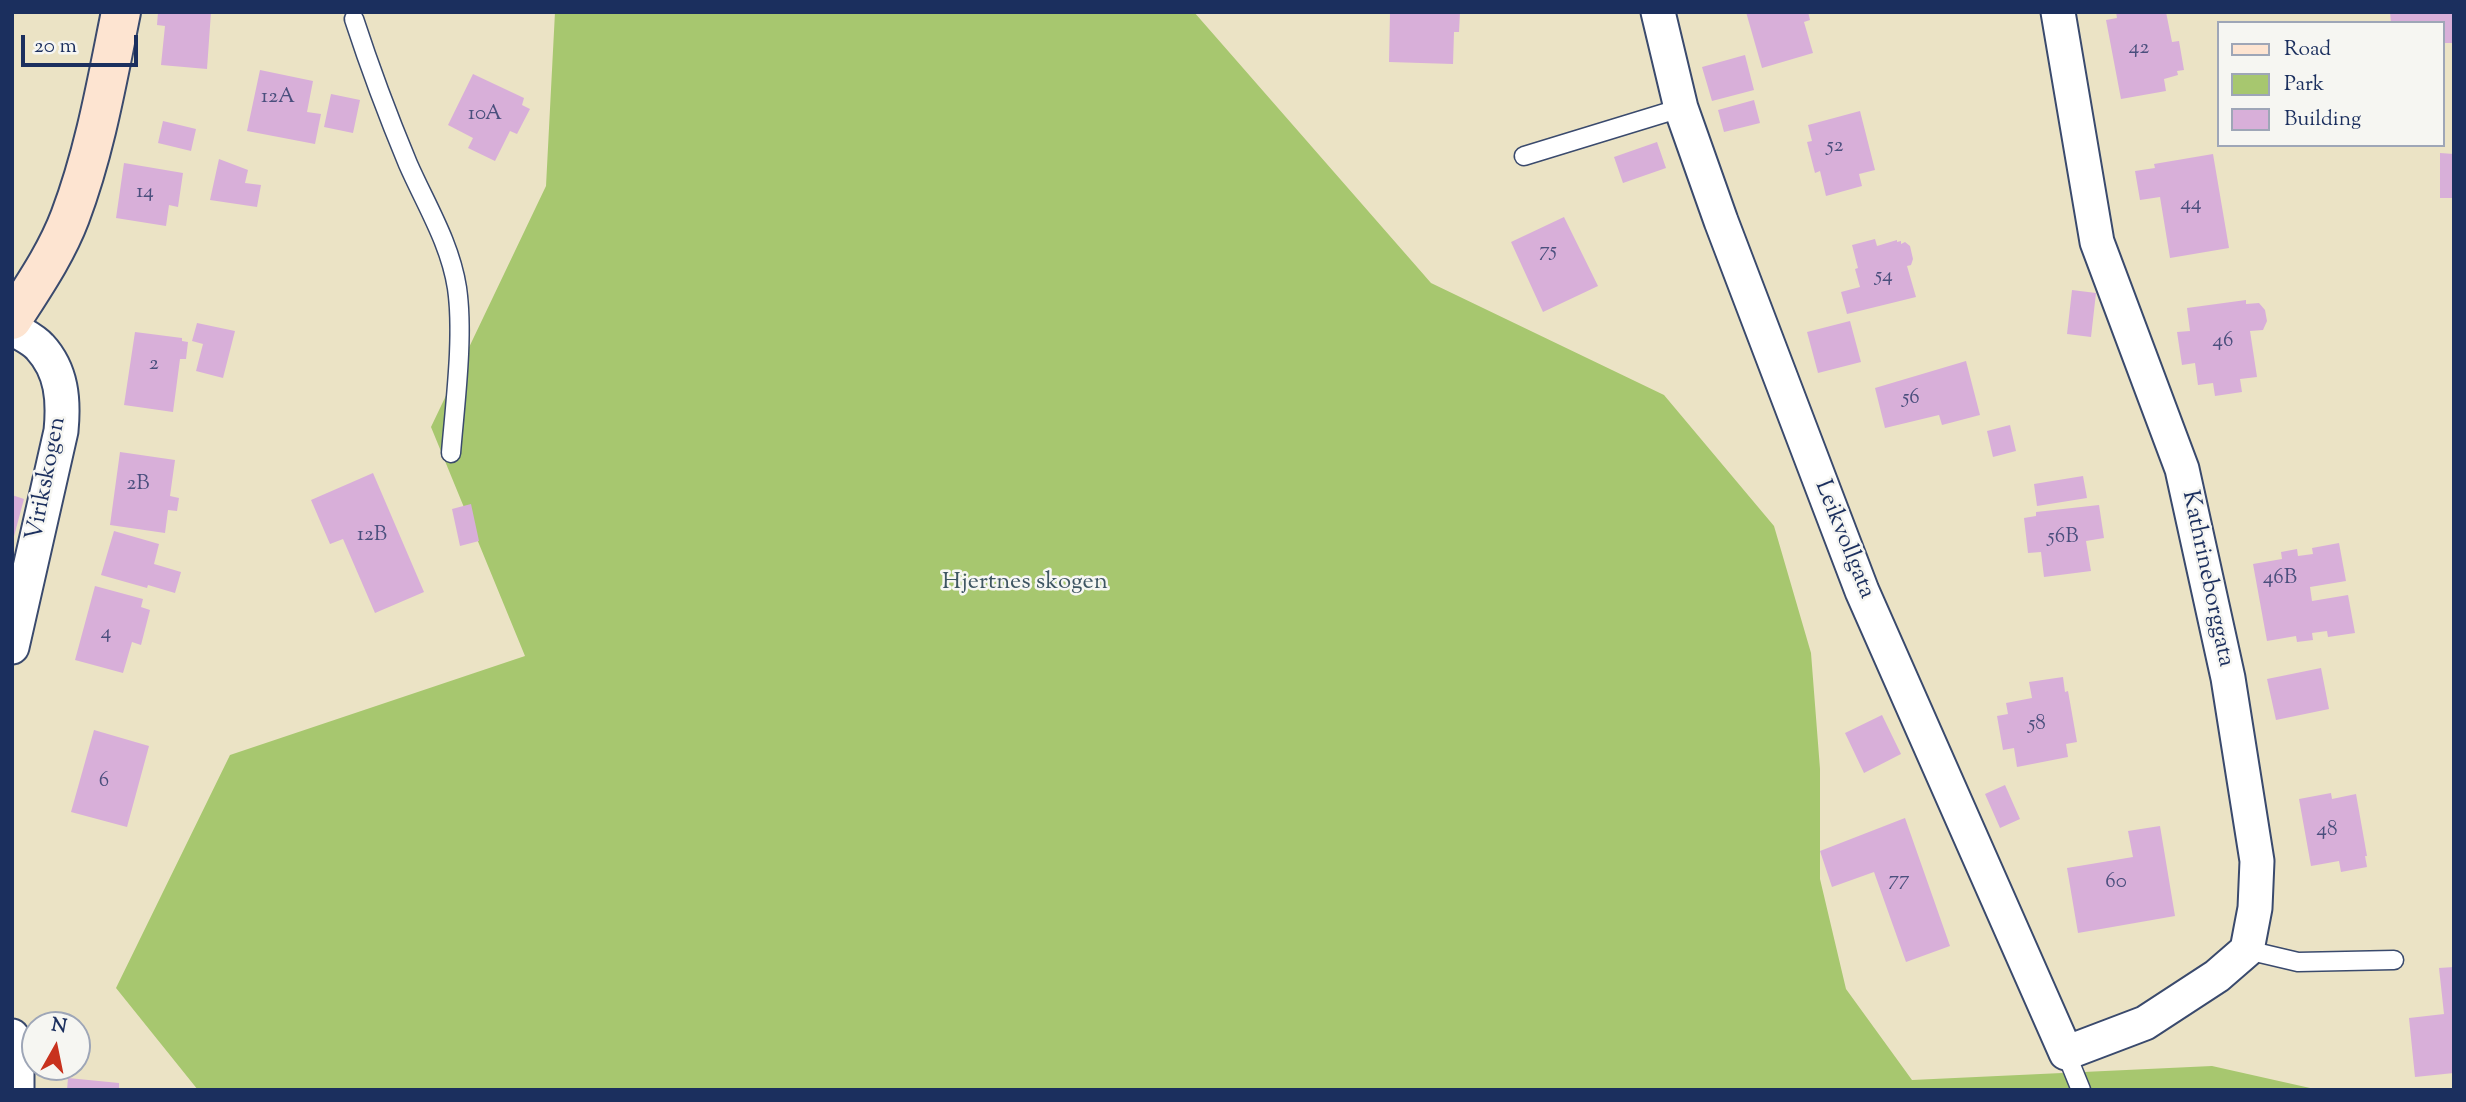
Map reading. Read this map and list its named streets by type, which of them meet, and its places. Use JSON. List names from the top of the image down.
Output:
{
  "streets": {
    "street": ["Virikskogen", "Leikvollgata", "Kathrineborggata"]
  },
  "parks": ["Hjertnes skogen"],
  "house_numbers": [
    "42",
    "12A",
    "10A",
    "52",
    "14",
    "44",
    "75",
    "54",
    "46",
    "2",
    "56",
    "2B",
    "12B",
    "56B",
    "46B",
    "4",
    "58",
    "6",
    "48",
    "77",
    "60"
  ],
  "legend": ["Road", "Park", "Building"],
  "scale_bar": "20 m",
  "north": "top"
}
